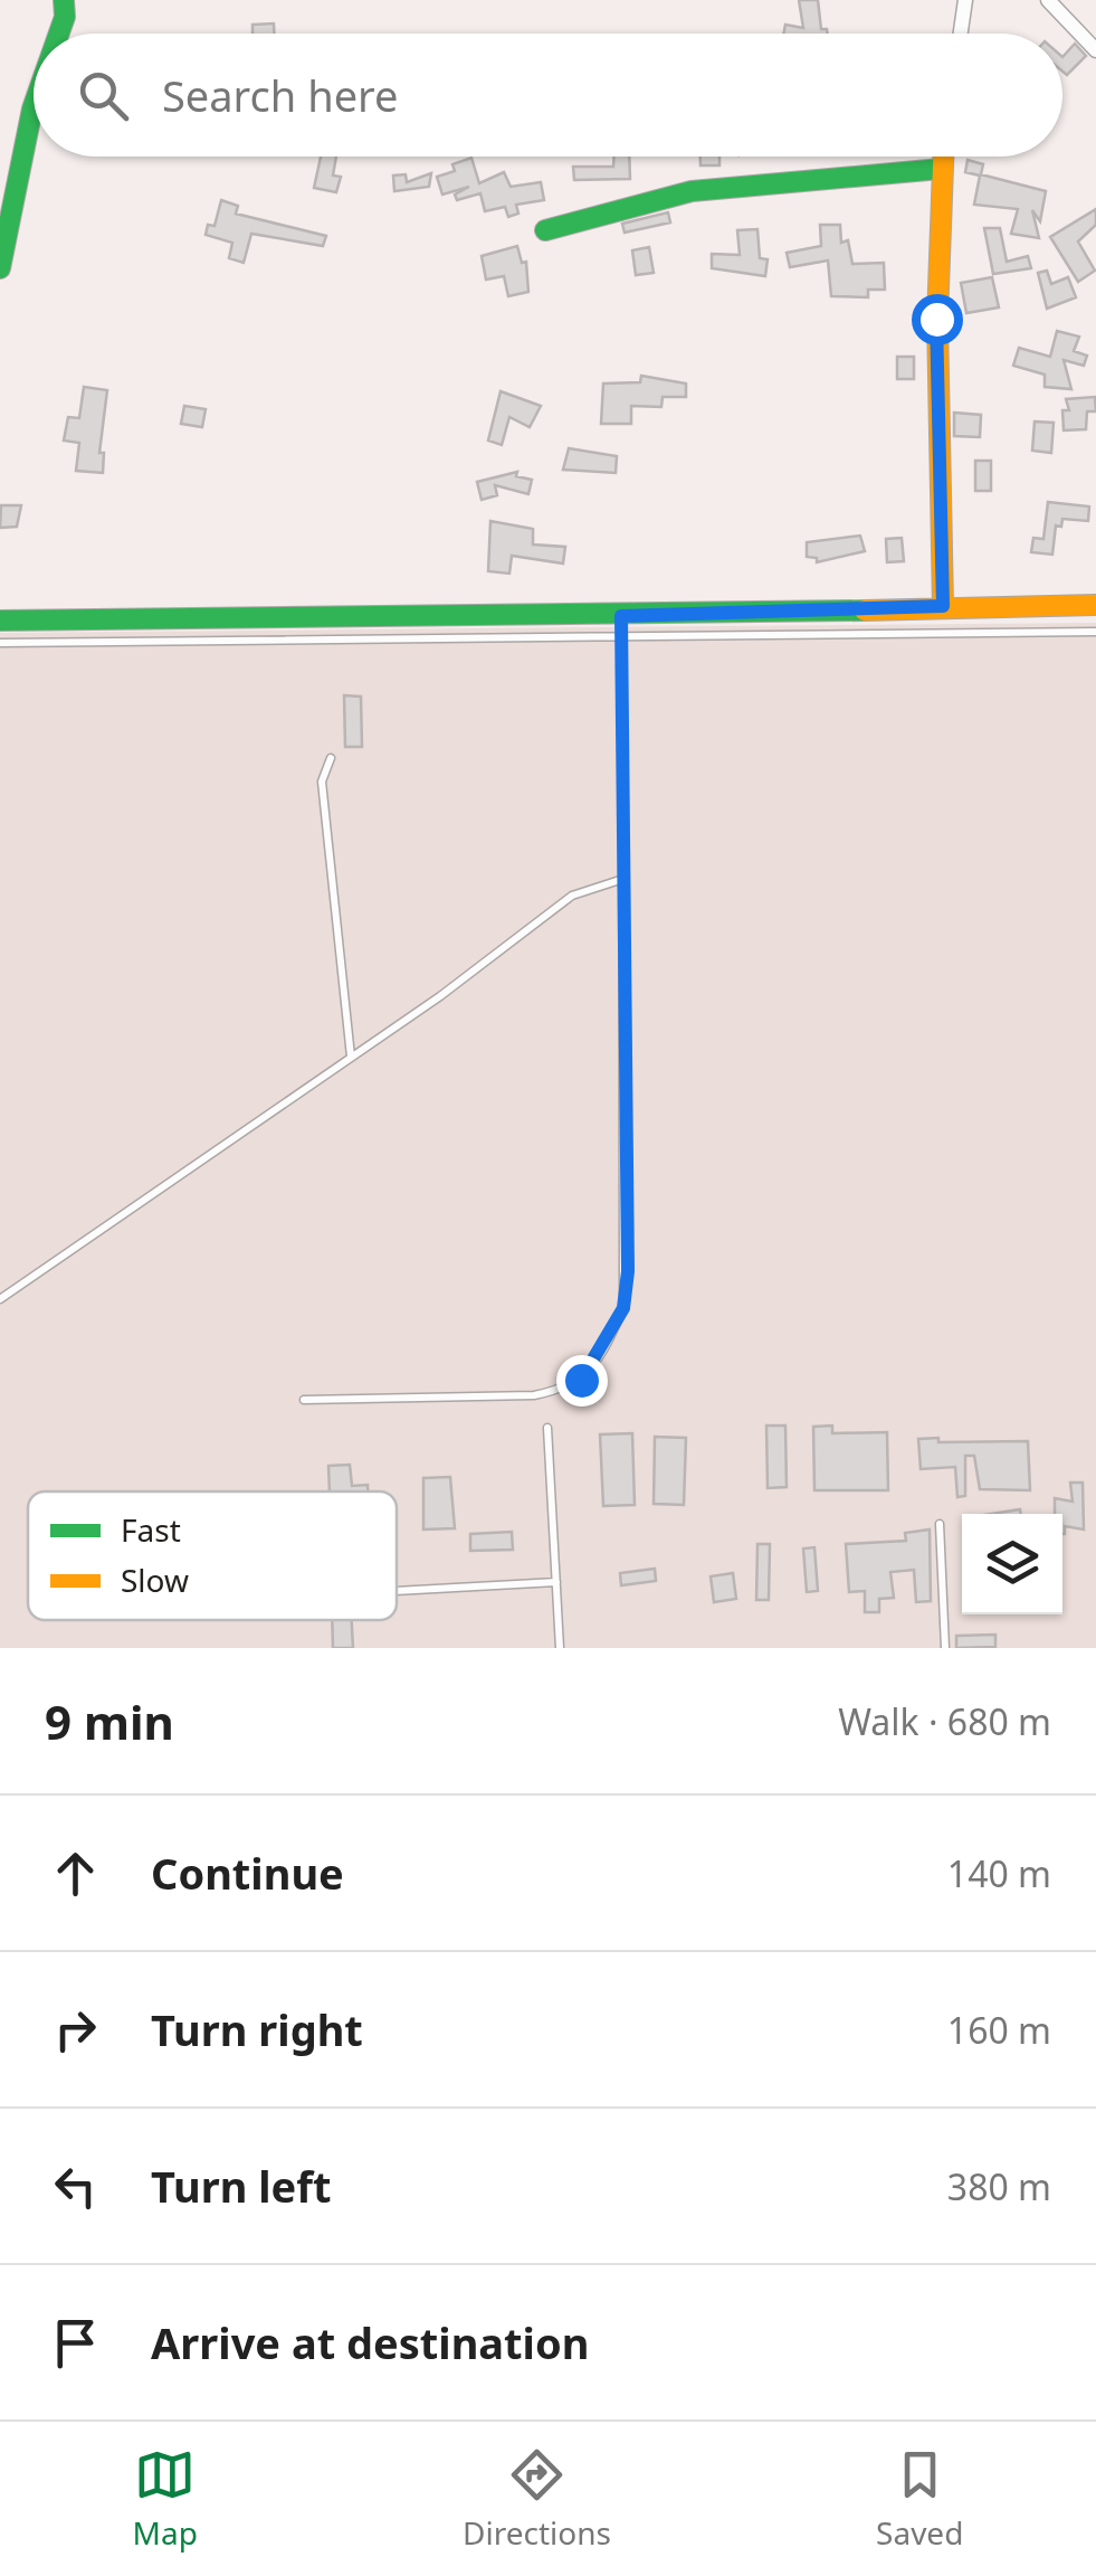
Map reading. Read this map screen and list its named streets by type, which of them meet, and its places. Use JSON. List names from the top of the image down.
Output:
{
  "legend": ["Fast", "Slow"],
  "page": {
    "search": "Search here",
    "heading": ["9 min", "Walk · 680 m"],
    "list": [
      ["Continue", "140 m"],
      ["Turn right", "160 m"],
      ["Turn left", "380 m"],
      "Arrive at destination"
    ],
    "nav": ["Map", "Directions", "Saved"]
  }
}
